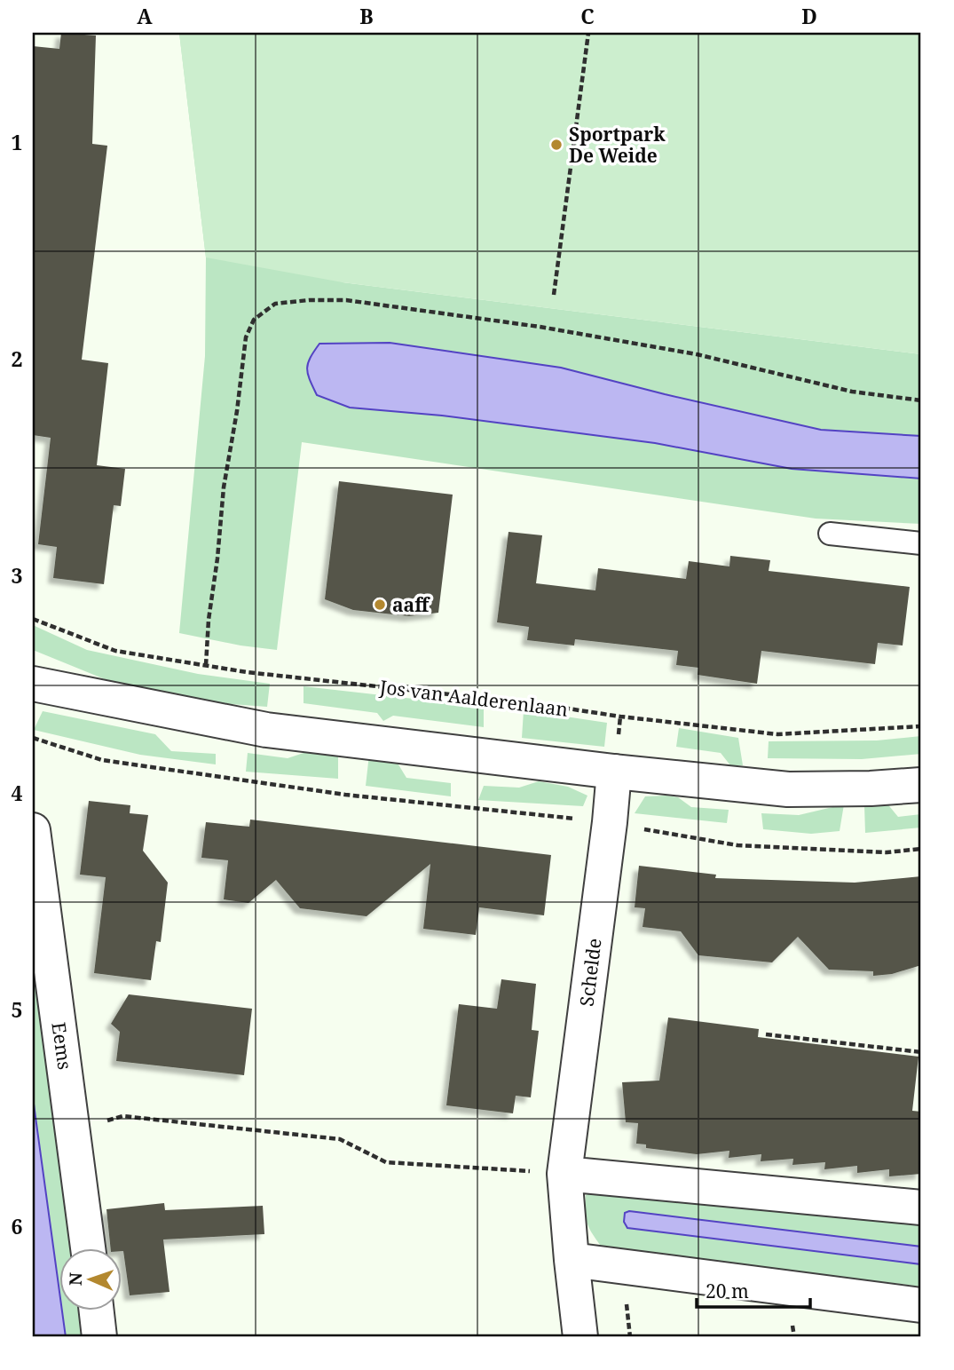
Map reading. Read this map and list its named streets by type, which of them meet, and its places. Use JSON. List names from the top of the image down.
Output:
{
  "streets": {
    "street": ["Schelde", "Eems"],
    "path": ["Jos van Aalderenlaan"]
  },
  "places": ["Sportpark De Weide", "aaff"],
  "scale_bar": "20 m",
  "north": "left",
  "grid": {
    "columns": [
      "A",
      "B",
      "C",
      "D"
    ],
    "rows": [
      "1",
      "2",
      "3",
      "4",
      "5",
      "6"
    ]
  }
}
